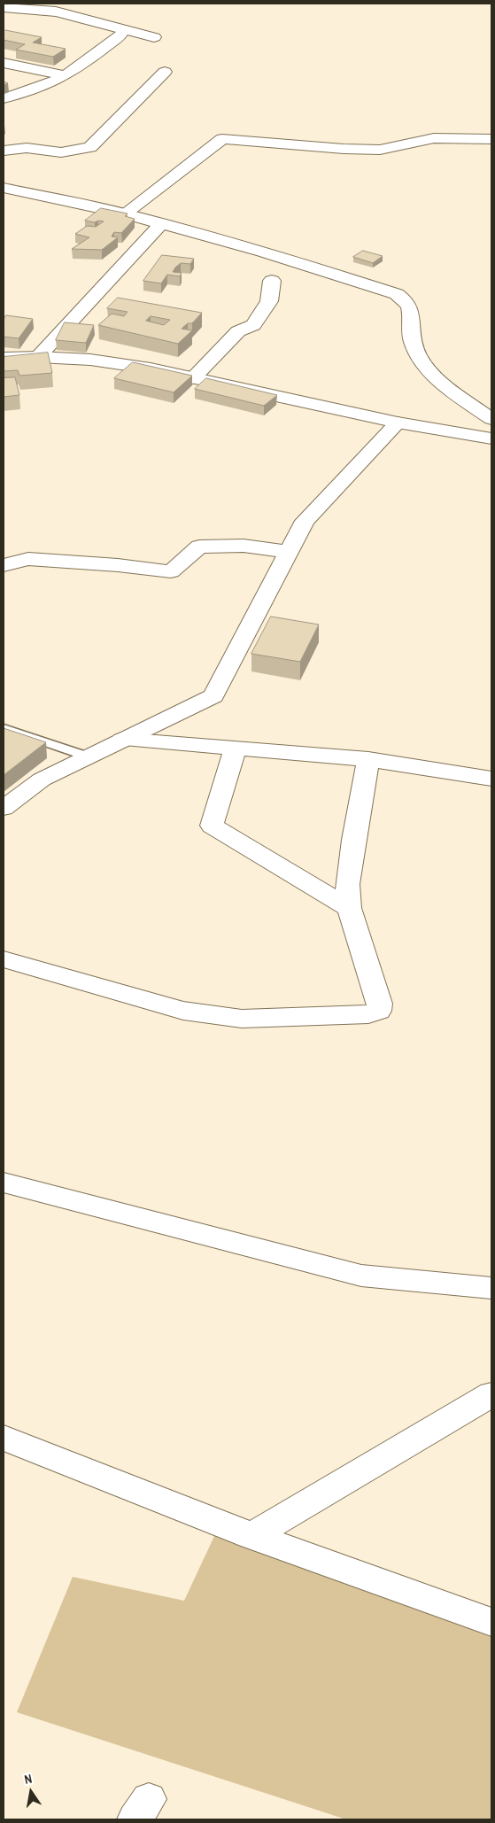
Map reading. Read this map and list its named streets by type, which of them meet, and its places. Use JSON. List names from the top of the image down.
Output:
{
  "north": "top"
}
